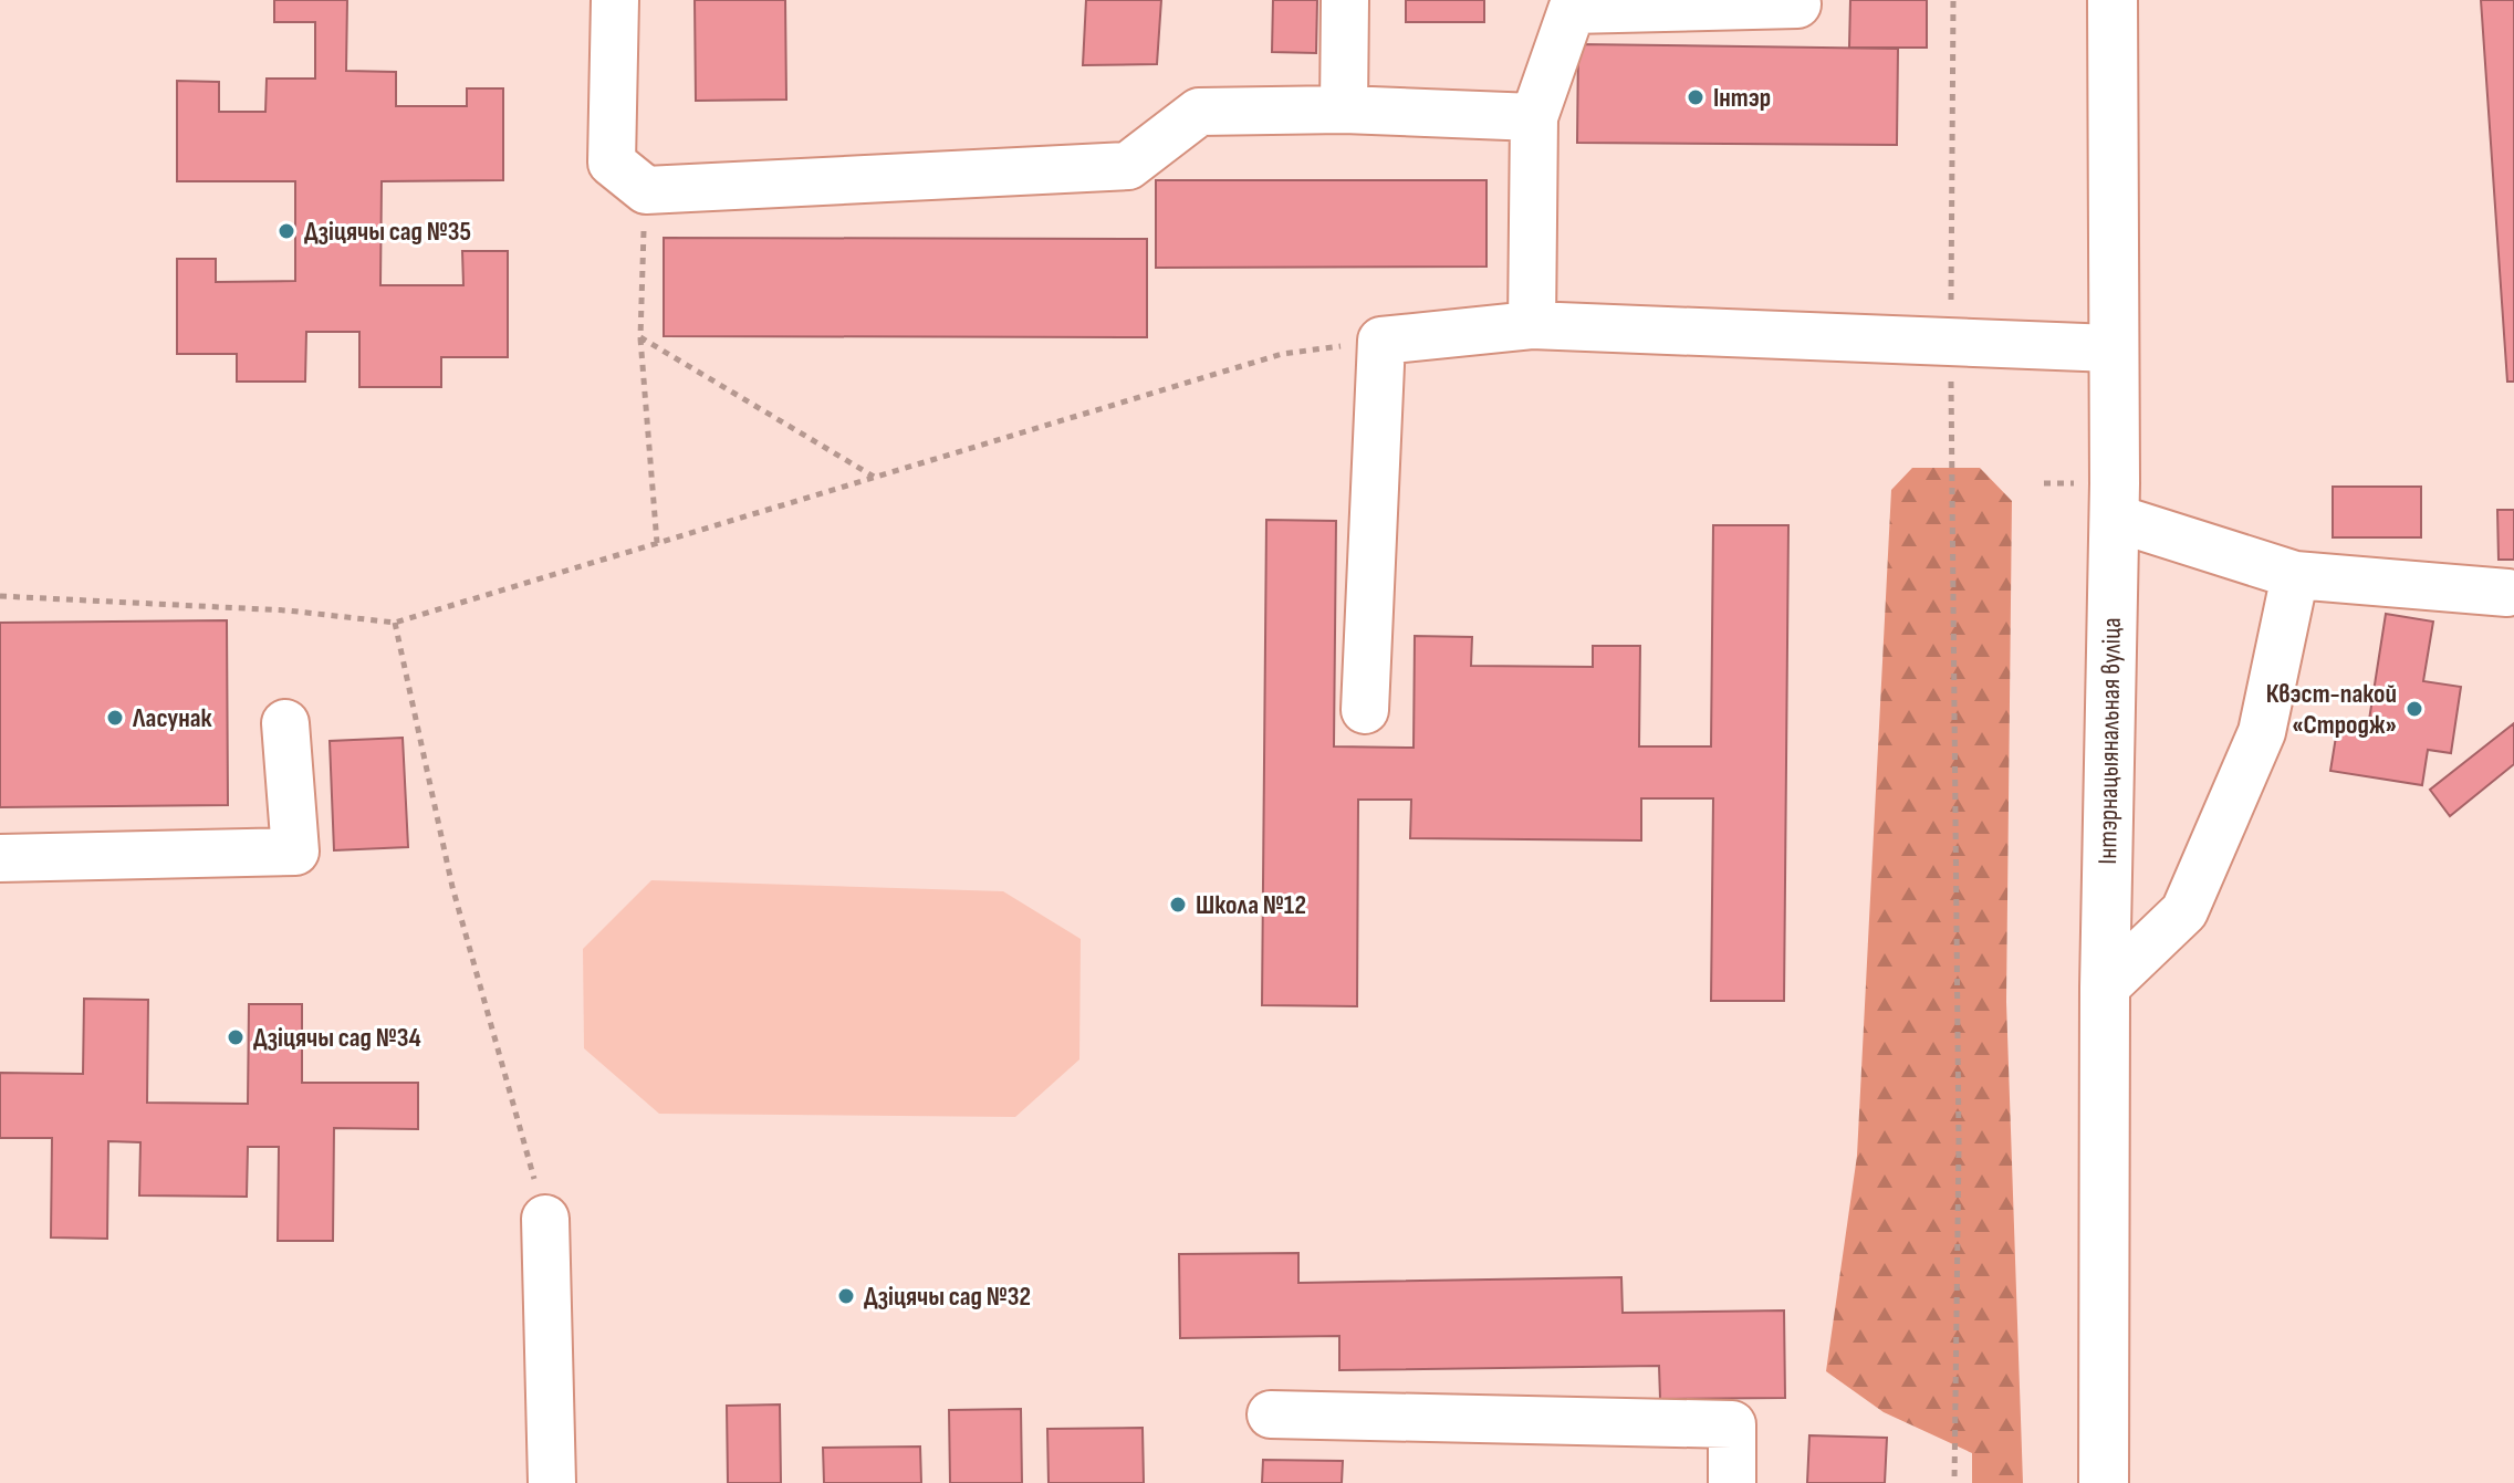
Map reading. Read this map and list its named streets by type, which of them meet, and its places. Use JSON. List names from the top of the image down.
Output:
{
  "streets": {
    "main road": ["Інтэрнацыянальная вуліца"]
  },
  "places": [
    "Інтэр",
    "Дзіцячы сад №35",
    "Квэст-пакой «Стродж»",
    "Ласунак",
    "Школа №12",
    "Дзіцячы сад №34",
    "Дзіцячы сад №32"
  ]
}
